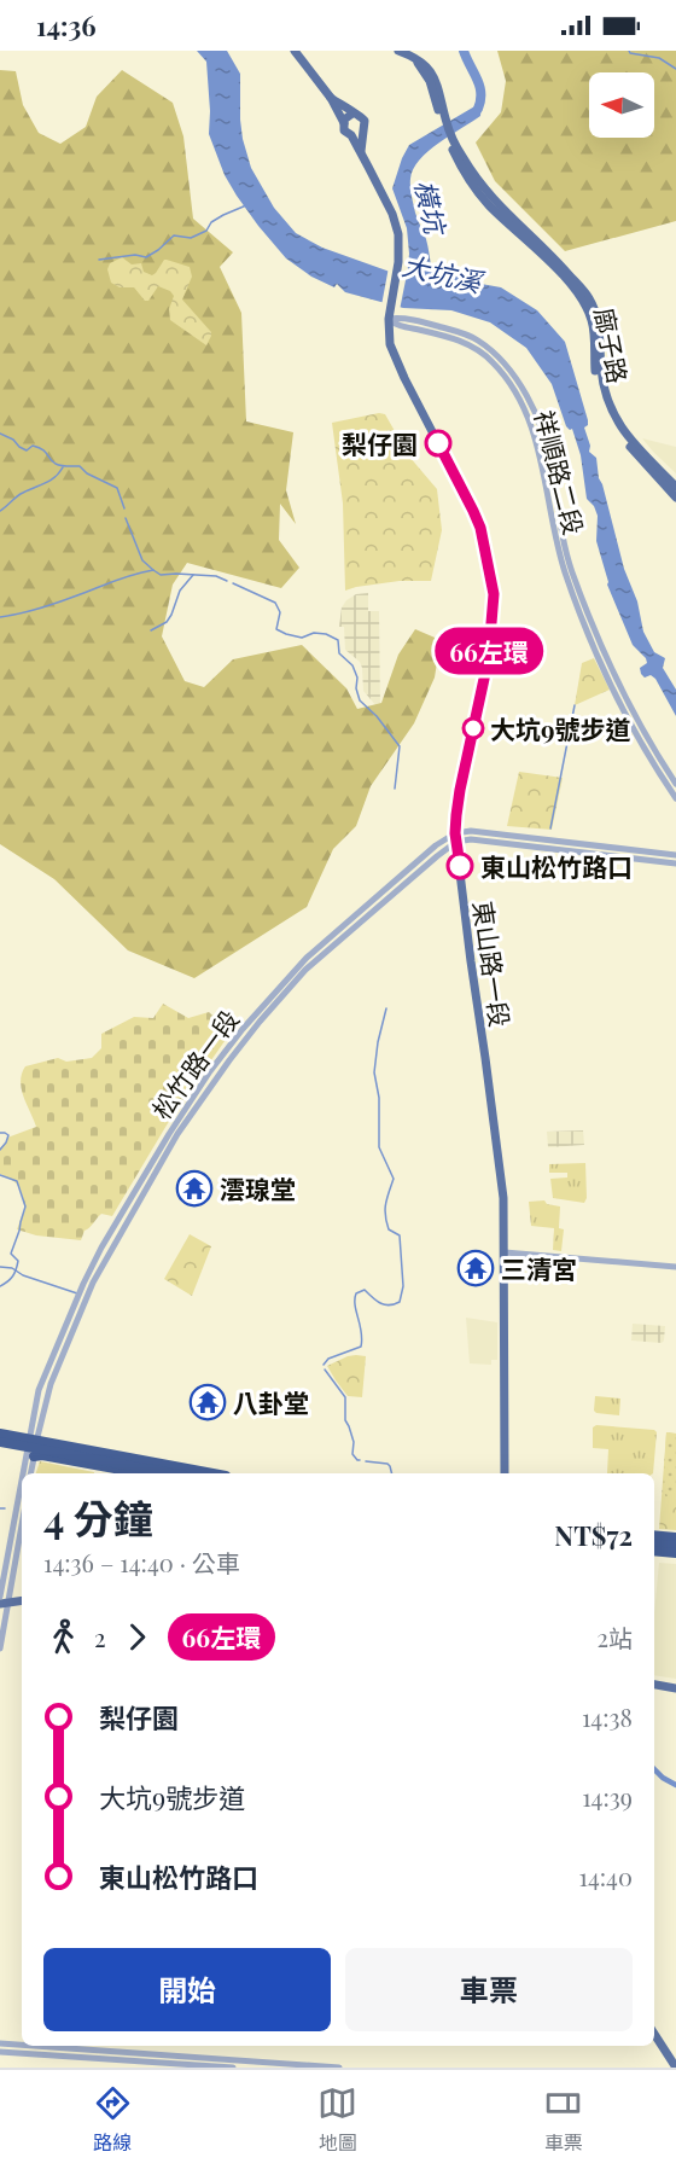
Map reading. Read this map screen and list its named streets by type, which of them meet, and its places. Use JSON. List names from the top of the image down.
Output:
{
  "streets": {
    "main road": ["廍子路", "東山路一段"],
    "street": ["祥順路二段", "松竹路一段"]
  },
  "crossings": [
    ["祥順路二段", "東山路一段"],
    ["東山路一段", "松竹路一段"]
  ],
  "water": ["橫坑", "大坑溪"],
  "places": {
    "other": ["梨仔園", "大坑9號步道", "東山松竹路口"],
    "temple": ["澐瑔堂", "三清宮", "八卦堂"]
  },
  "lines": ["bus line 66左環"],
  "north": "left",
  "page": {
    "status": "14:36",
    "on_map": "66左環",
    "heading": ["4 分鐘", "14:36 – 14:40 · 公車", "NT$72"],
    "legs": ["2", "66左環", "2站"],
    "list": [
      {
        "name": "梨仔園",
        "value": "14:38"
      },
      {
        "name": "大坑9號步道",
        "value": "14:39"
      },
      {
        "name": "東山松竹路口",
        "value": "14:40"
      }
    ],
    "buttons": ["開始", "車票"],
    "tabs": ["路線", "地圖", "車票"]
  }
}
